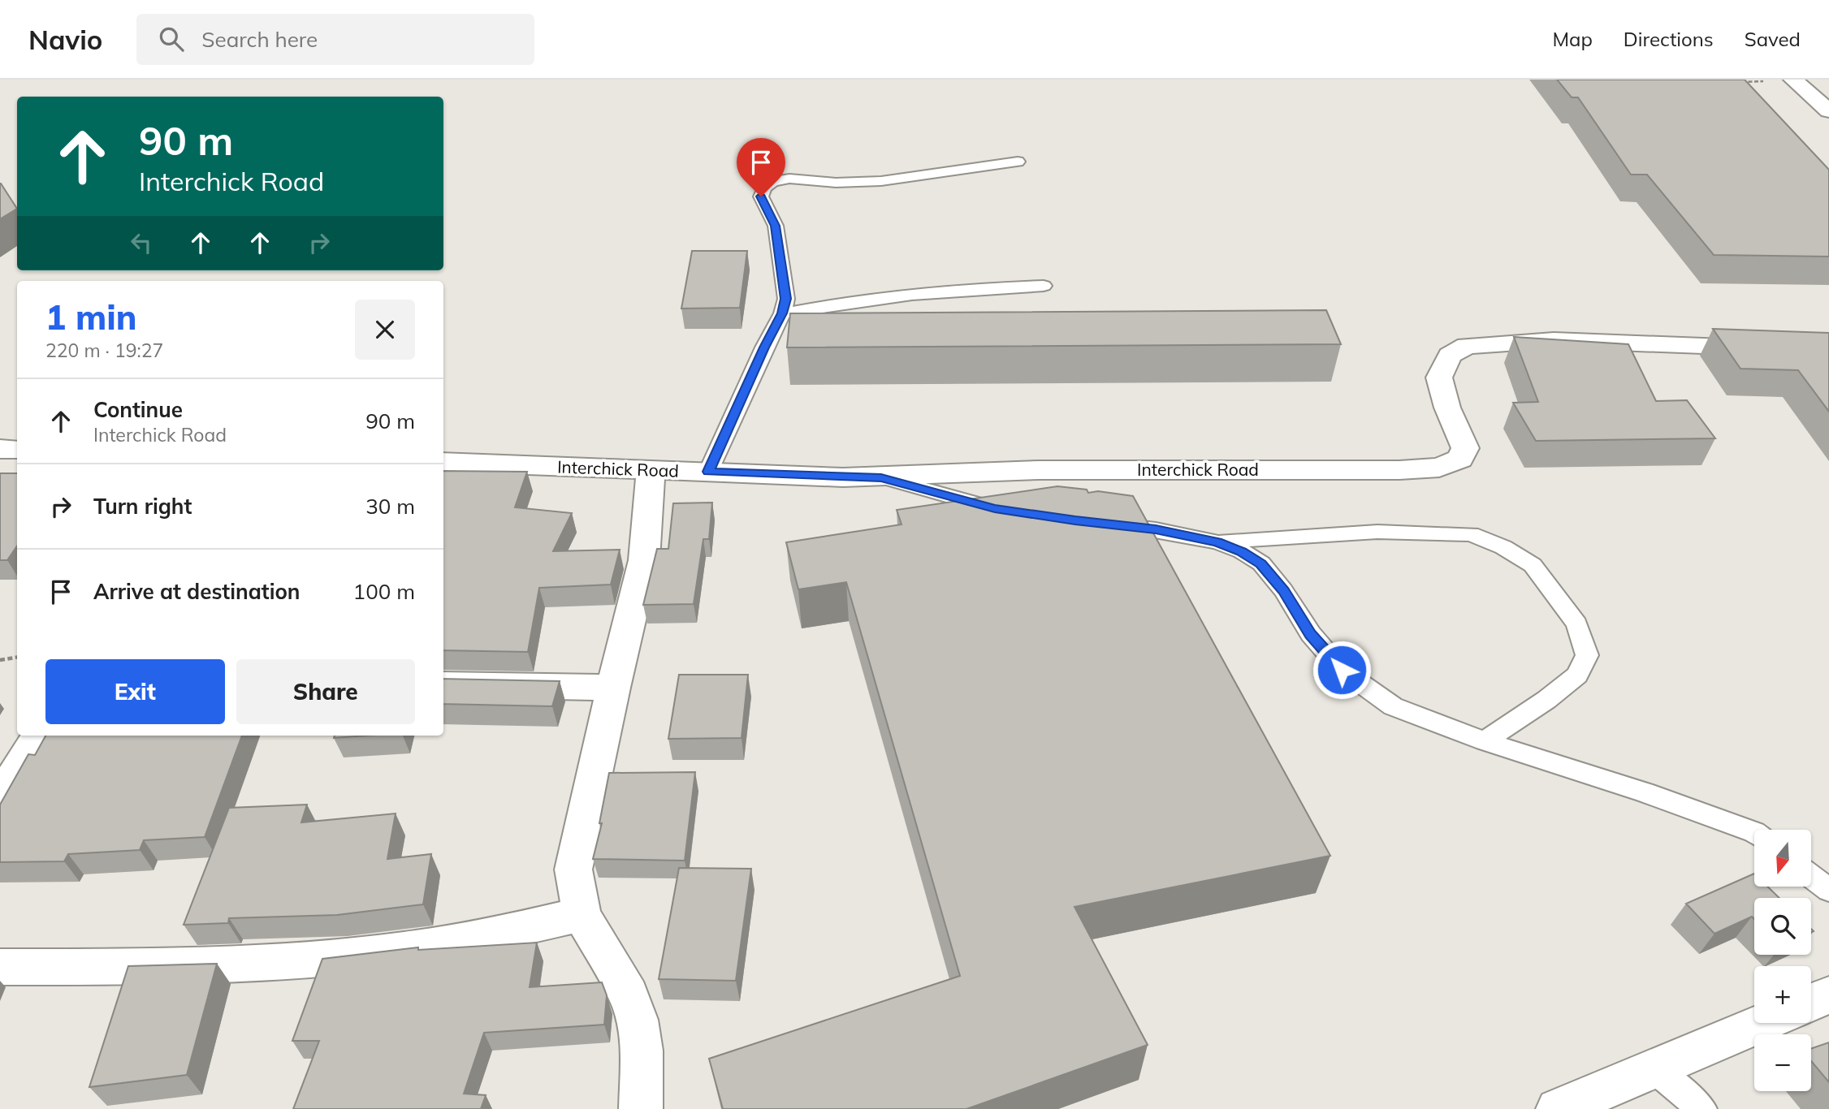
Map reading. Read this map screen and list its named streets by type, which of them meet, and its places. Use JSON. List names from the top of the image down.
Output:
{
  "streets": {
    "street": ["Interchick Road"]
  },
  "north": "bottom",
  "page": {
    "header": "Navio",
    "search": "Search here",
    "nav": ["Map", "Directions", "Saved"],
    "turn": ["90 m", "Interchick Road"],
    "heading": ["1 min", "220 m · 19:27"],
    "list": [
      {
        "name": "Continue",
        "note": "Interchick Road",
        "value": "90 m"
      },
      {
        "name": "Turn right",
        "value": "30 m"
      },
      {
        "name": "Arrive at destination",
        "value": "100 m"
      }
    ],
    "buttons": ["Exit", "Share"],
    "map_buttons": ["+", "−"]
  }
}
